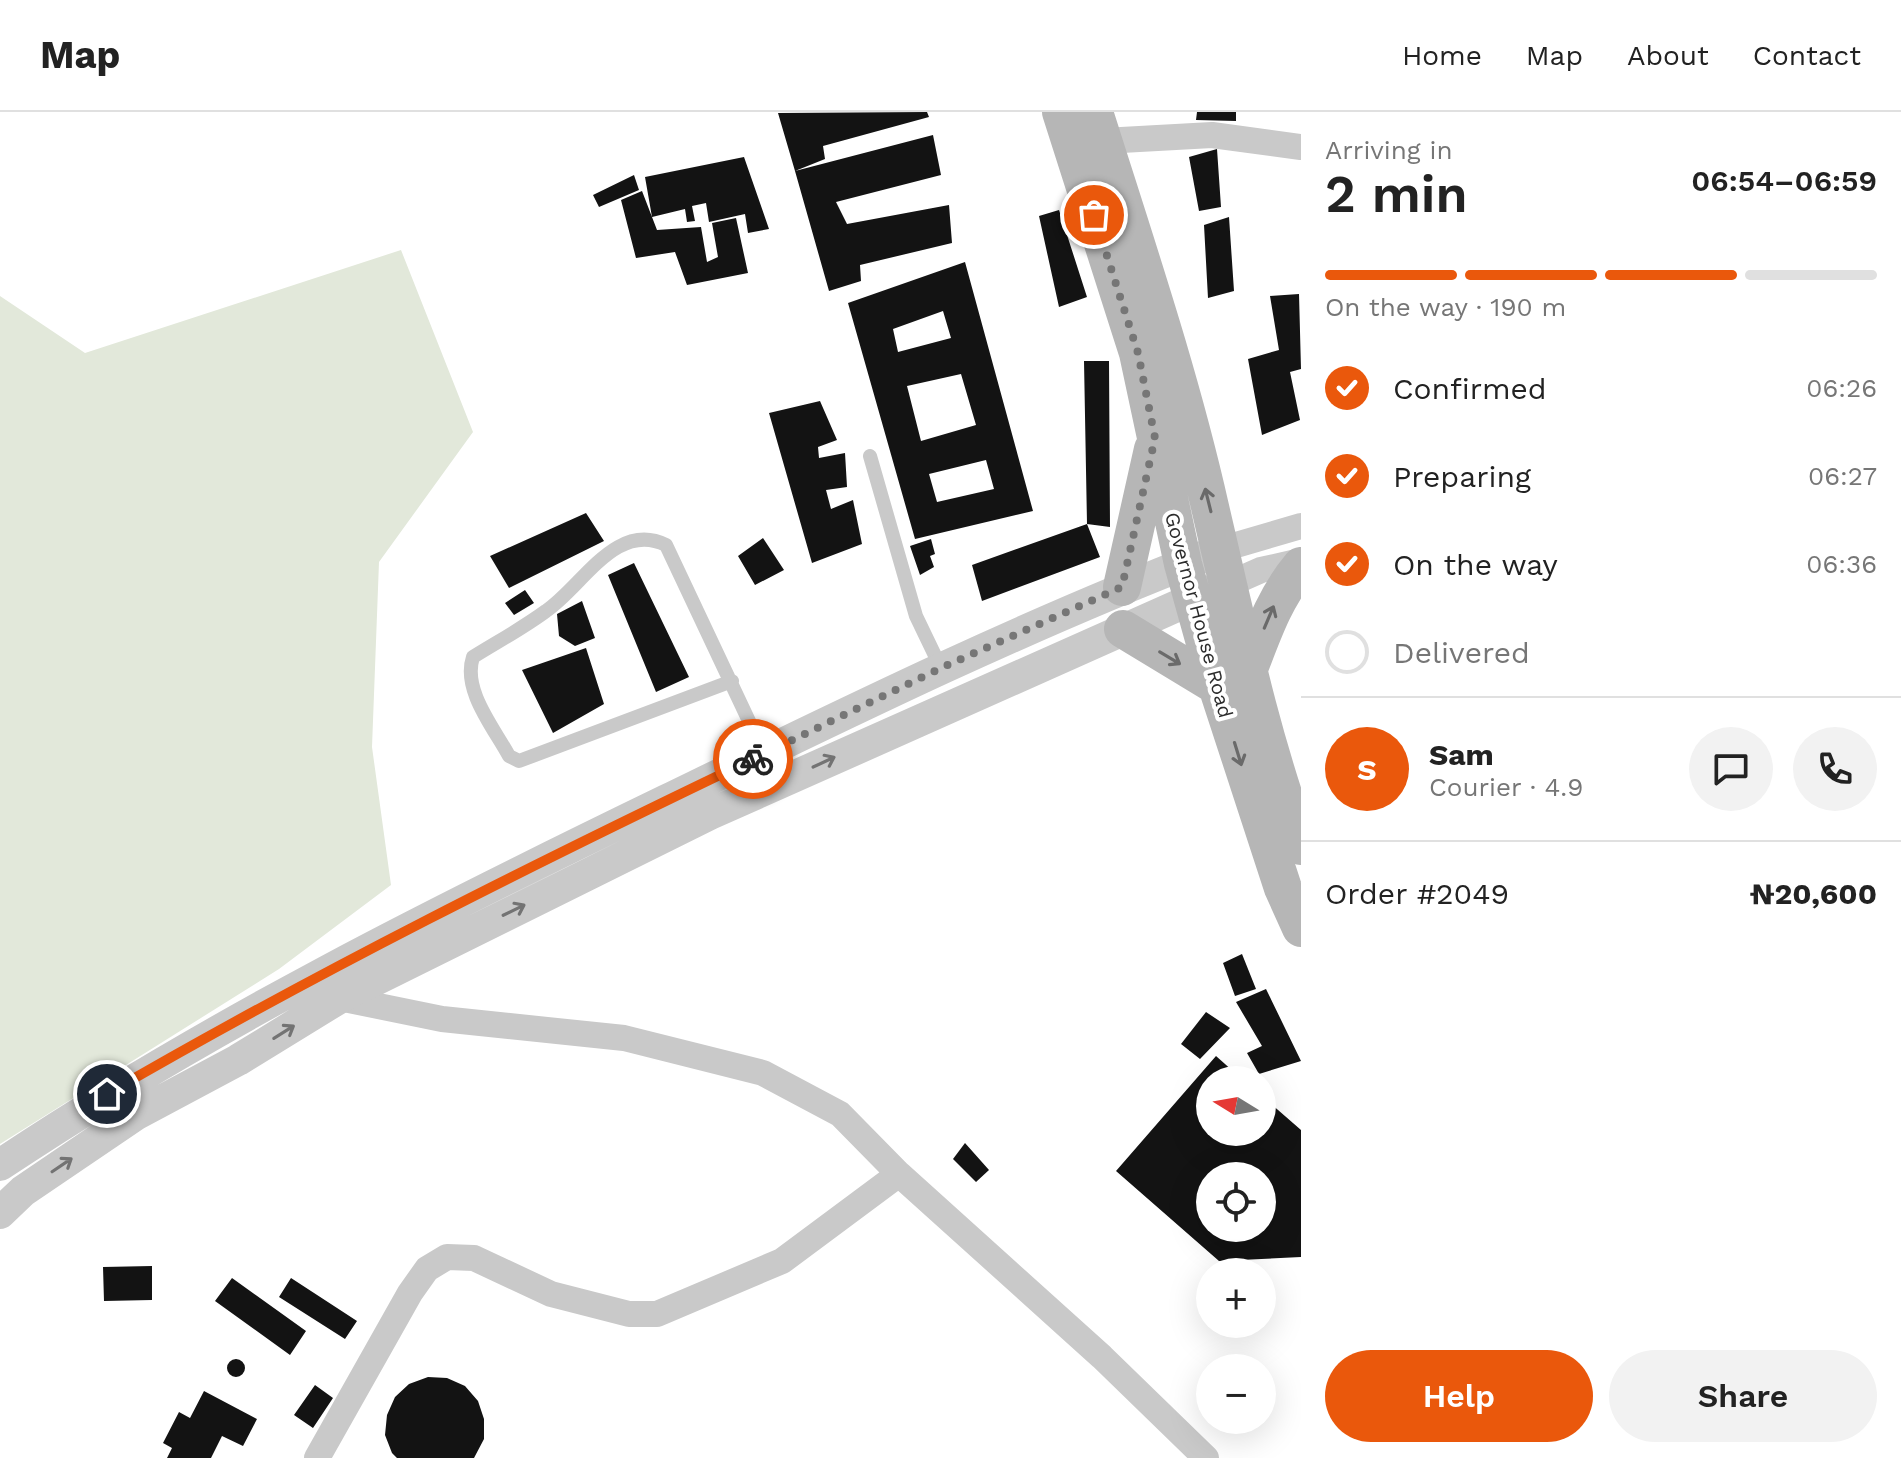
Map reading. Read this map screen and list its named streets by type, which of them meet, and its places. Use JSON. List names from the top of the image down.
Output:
{
  "streets": {
    "main road": ["Governor House Road"]
  },
  "north": "left",
  "page": {
    "header": "Map",
    "nav": [
      "Home",
      "Map",
      "About",
      "Contact"
    ],
    "heading": ["2 min", "Arriving in", "06:54–06:59"],
    "panel": [
      "Sam",
      "Courier · 4.9",
      "Order #2049",
      "₦20,600"
    ],
    "bar": "On the way · 190 m",
    "list": [
      ["Confirmed", "06:26"],
      ["Preparing", "06:27"],
      ["On the way", "06:36"],
      "Delivered"
    ],
    "round": "S",
    "map_buttons": ["+", "−"],
    "buttons": ["Help", "Share"]
  }
}
